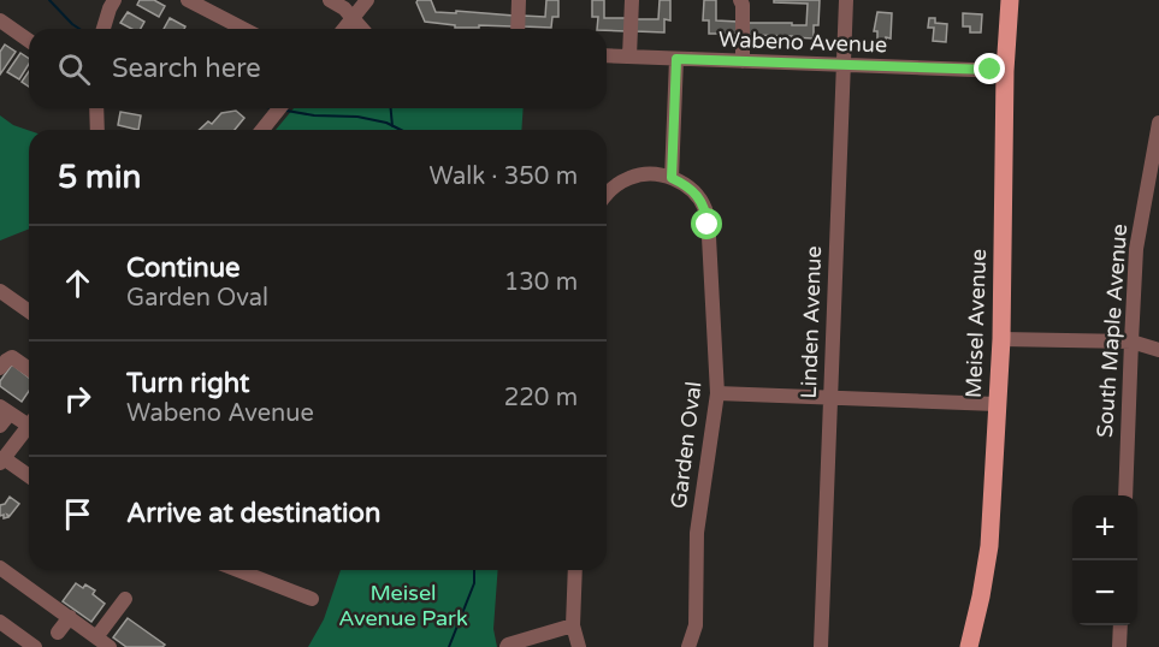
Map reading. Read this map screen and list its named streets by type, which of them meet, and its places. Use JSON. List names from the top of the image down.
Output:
{
  "streets": {
    "main road": ["Meisel Avenue"],
    "street": [
      "Wabeno Avenue",
      "Linden Avenue",
      "South Maple Avenue",
      "Garden Oval"
    ]
  },
  "crossings": [
    ["Wabeno Avenue", "Linden Avenue"],
    ["Wabeno Avenue", "Meisel Avenue"]
  ],
  "parks": ["Meisel Avenue Park"],
  "page": {
    "search": "Search here",
    "heading": ["5 min", "Walk · 350 m"],
    "list": [
      ["Continue", "Garden Oval", "130 m"],
      ["Turn right", "Wabeno Avenue", "220 m"],
      "Arrive at destination"
    ],
    "map_buttons": ["+", "−"]
  }
}
